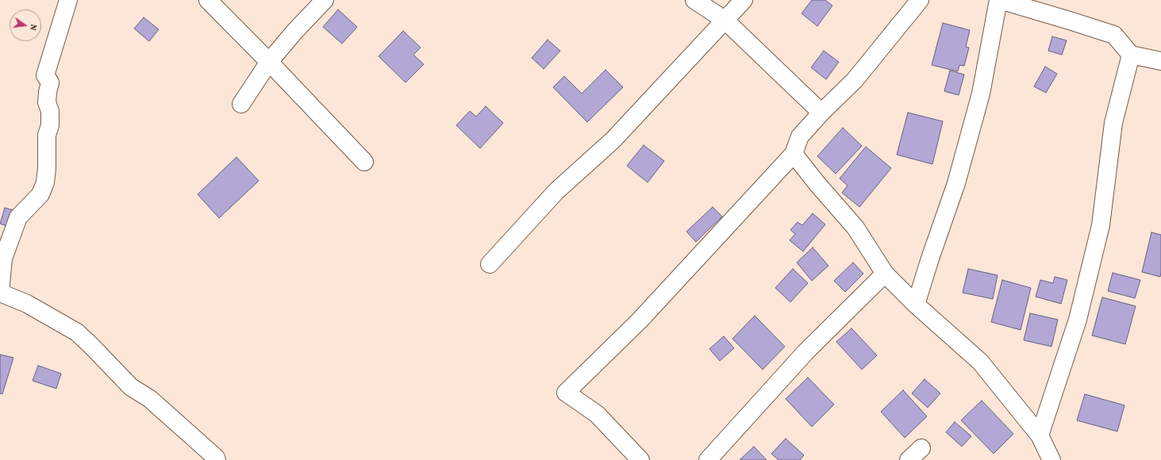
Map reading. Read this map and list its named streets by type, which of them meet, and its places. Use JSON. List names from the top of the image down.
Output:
{
  "north": "right"
}
